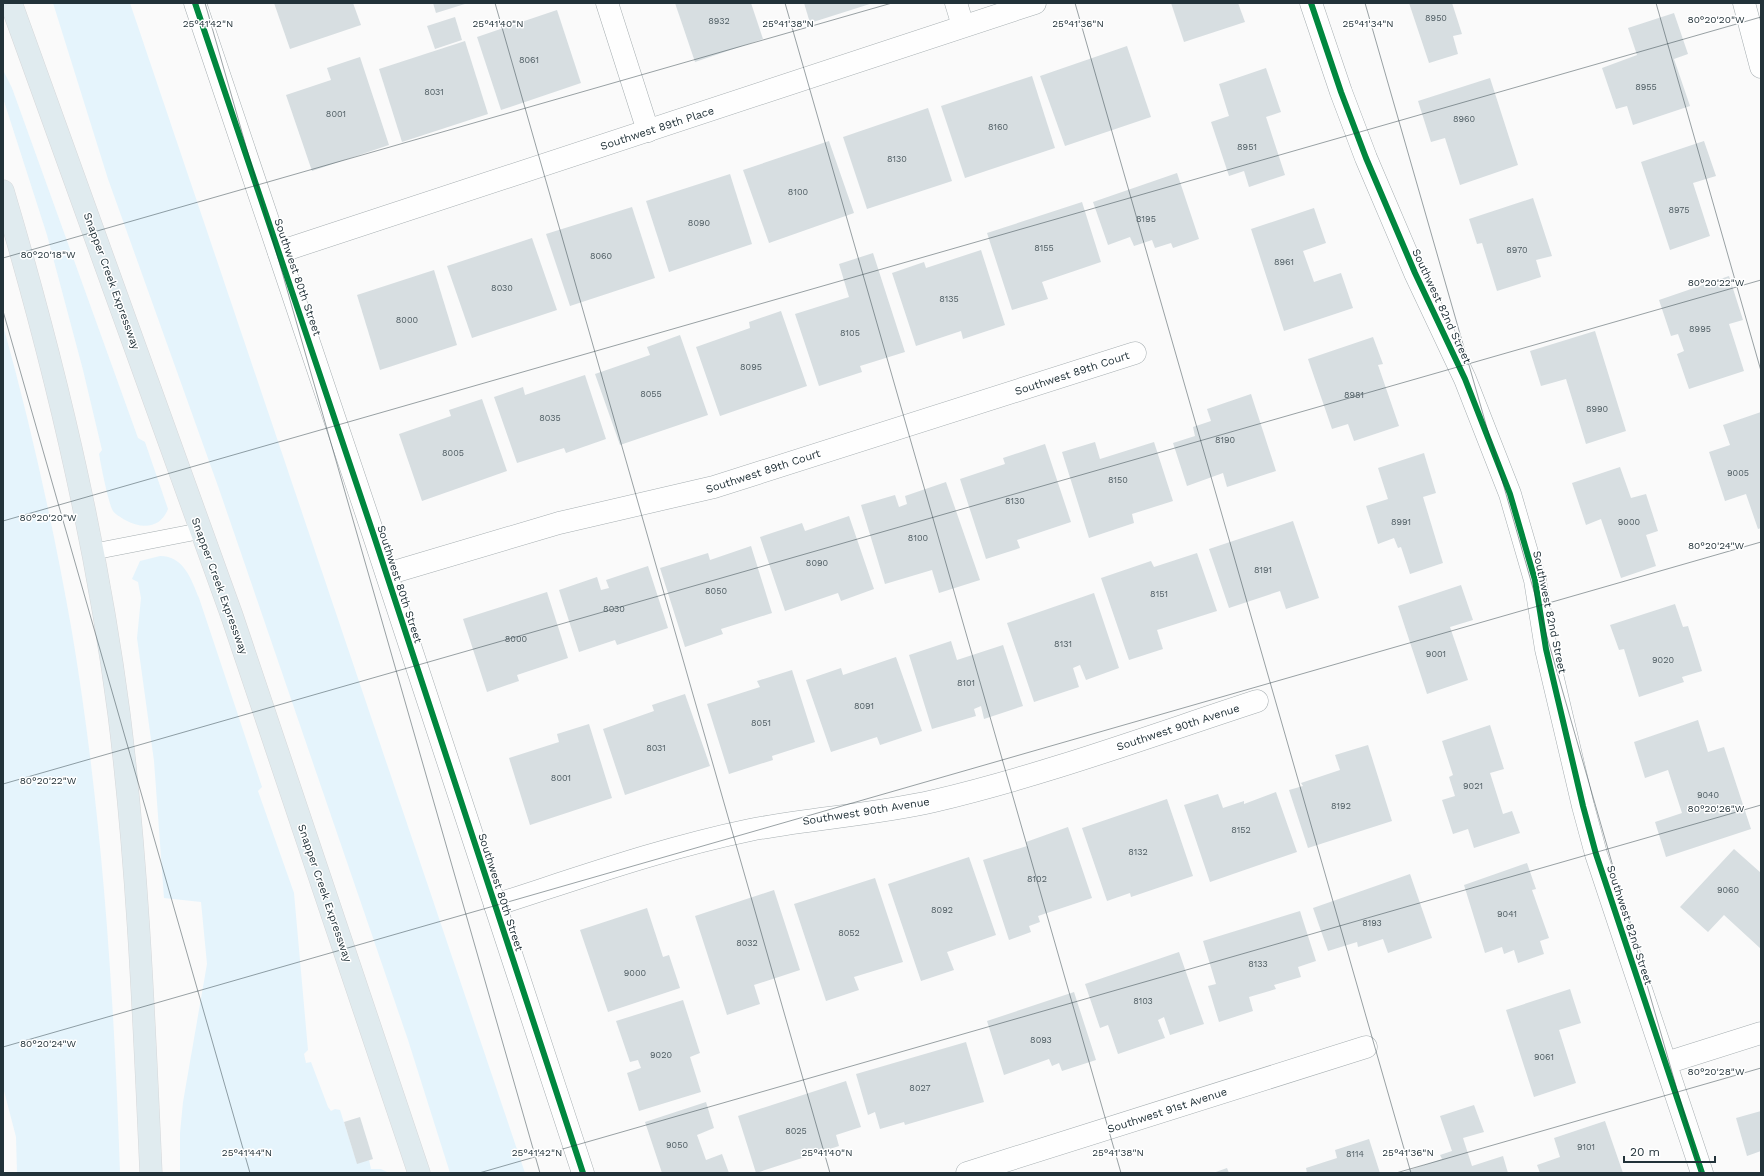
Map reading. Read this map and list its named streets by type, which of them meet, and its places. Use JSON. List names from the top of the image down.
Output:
{
  "streets": {
    "highway": ["Snapper Creek Expressway"],
    "street": [
      "Southwest 89th Place",
      "Southwest 80th Street",
      "Southwest 82nd Street",
      "Southwest 89th Court",
      "Southwest 90th Avenue",
      "Southwest 91st Avenue"
    ]
  },
  "crossings": [
    ["Southwest 89th Place", "Southwest 80th Street"],
    ["Southwest 80th Street", "Southwest 89th Court"],
    ["Southwest 80th Street", "Southwest 90th Avenue"]
  ],
  "house_numbers": [
    "8950",
    "8932",
    "8061",
    "8955",
    "8031",
    "8001",
    "8960",
    "8160",
    "8951",
    "8130",
    "8100",
    "8975",
    "8195",
    "8090",
    "8155",
    "8970",
    "8060",
    "8961",
    "8030",
    "8135",
    "8000",
    "8995",
    "8105",
    "8095",
    "8055",
    "8981",
    "8990",
    "8035",
    "8190",
    "8005",
    "9005",
    "8150",
    "8130",
    "8991",
    "9000",
    "8100",
    "8090",
    "8191",
    "8050",
    "8151",
    "8030",
    "8000",
    "8131",
    "9001",
    "9020",
    "8101",
    "8091",
    "8051",
    "8031",
    "8001",
    "9021",
    "9040",
    "8192",
    "8152",
    "8132",
    "8102",
    "9060",
    "8092",
    "9041",
    "8193",
    "8052",
    "8032",
    "8133",
    "9000",
    "8103",
    "8093",
    "9020",
    "9061",
    "8027",
    "8025",
    "9050",
    "9101",
    "8114"
  ],
  "scale_bar": "20 m",
  "coordinates": [
    "80°20'20\"W",
    "25°41'42\"N",
    "25°41'40\"N",
    "25°41'38\"N",
    "25°41'36\"N",
    "25°41'34\"N",
    "80°20'18\"W",
    "80°20'22\"W",
    "80°20'24\"W",
    "80°20'26\"W",
    "80°20'28\"W",
    "25°41'44\"N"
  ]
}
